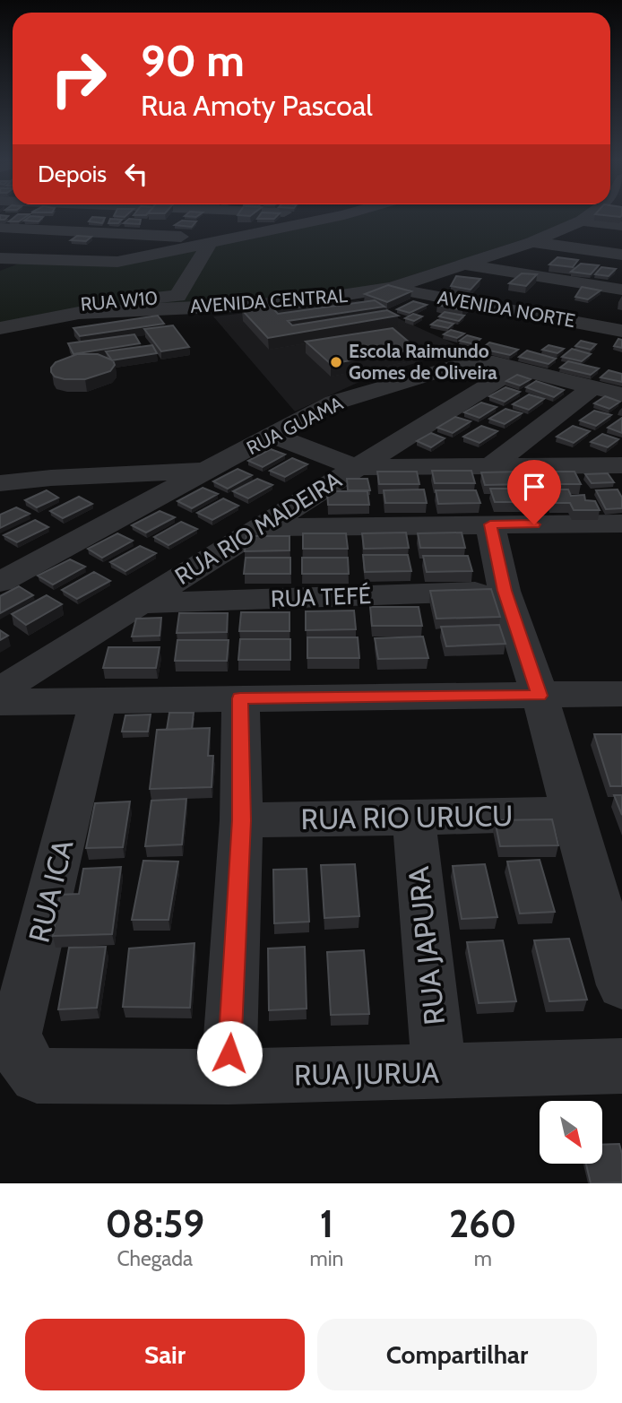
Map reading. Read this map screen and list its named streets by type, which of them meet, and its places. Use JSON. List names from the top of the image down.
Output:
{
  "streets": {
    "street": [
      "RUA W10",
      "AVENIDA CENTRAL",
      "AVENIDA NORTE",
      "RUA GUAMA",
      "RUA RIO MADEIRA",
      "RUA TEFÉ",
      "RUA RIO URUCU",
      "RUA ICA",
      "RUA JAPURA",
      "RUA JURUA"
    ]
  },
  "crossings": [
    ["RUA W10", "AVENIDA CENTRAL"],
    ["AVENIDA CENTRAL", "AVENIDA NORTE"],
    ["RUA GUAMA", "RUA RIO MADEIRA"],
    ["RUA RIO MADEIRA", "RUA TEFÉ"],
    ["RUA RIO URUCU", "RUA JAPURA"],
    ["RUA ICA", "RUA JURUA"],
    ["RUA JAPURA", "RUA JURUA"]
  ],
  "places": ["Escola Raimundo Gomes de Oliveira"],
  "north": "bottom right",
  "page": {
    "turn": ["90 m", "Rua Amoty Pascoal"],
    "then": "Depois",
    "eta": [
      "08:59",
      "Chegada",
      "1",
      "min",
      "260",
      "m"
    ],
    "buttons": ["Sair", "Compartilhar"]
  }
}
